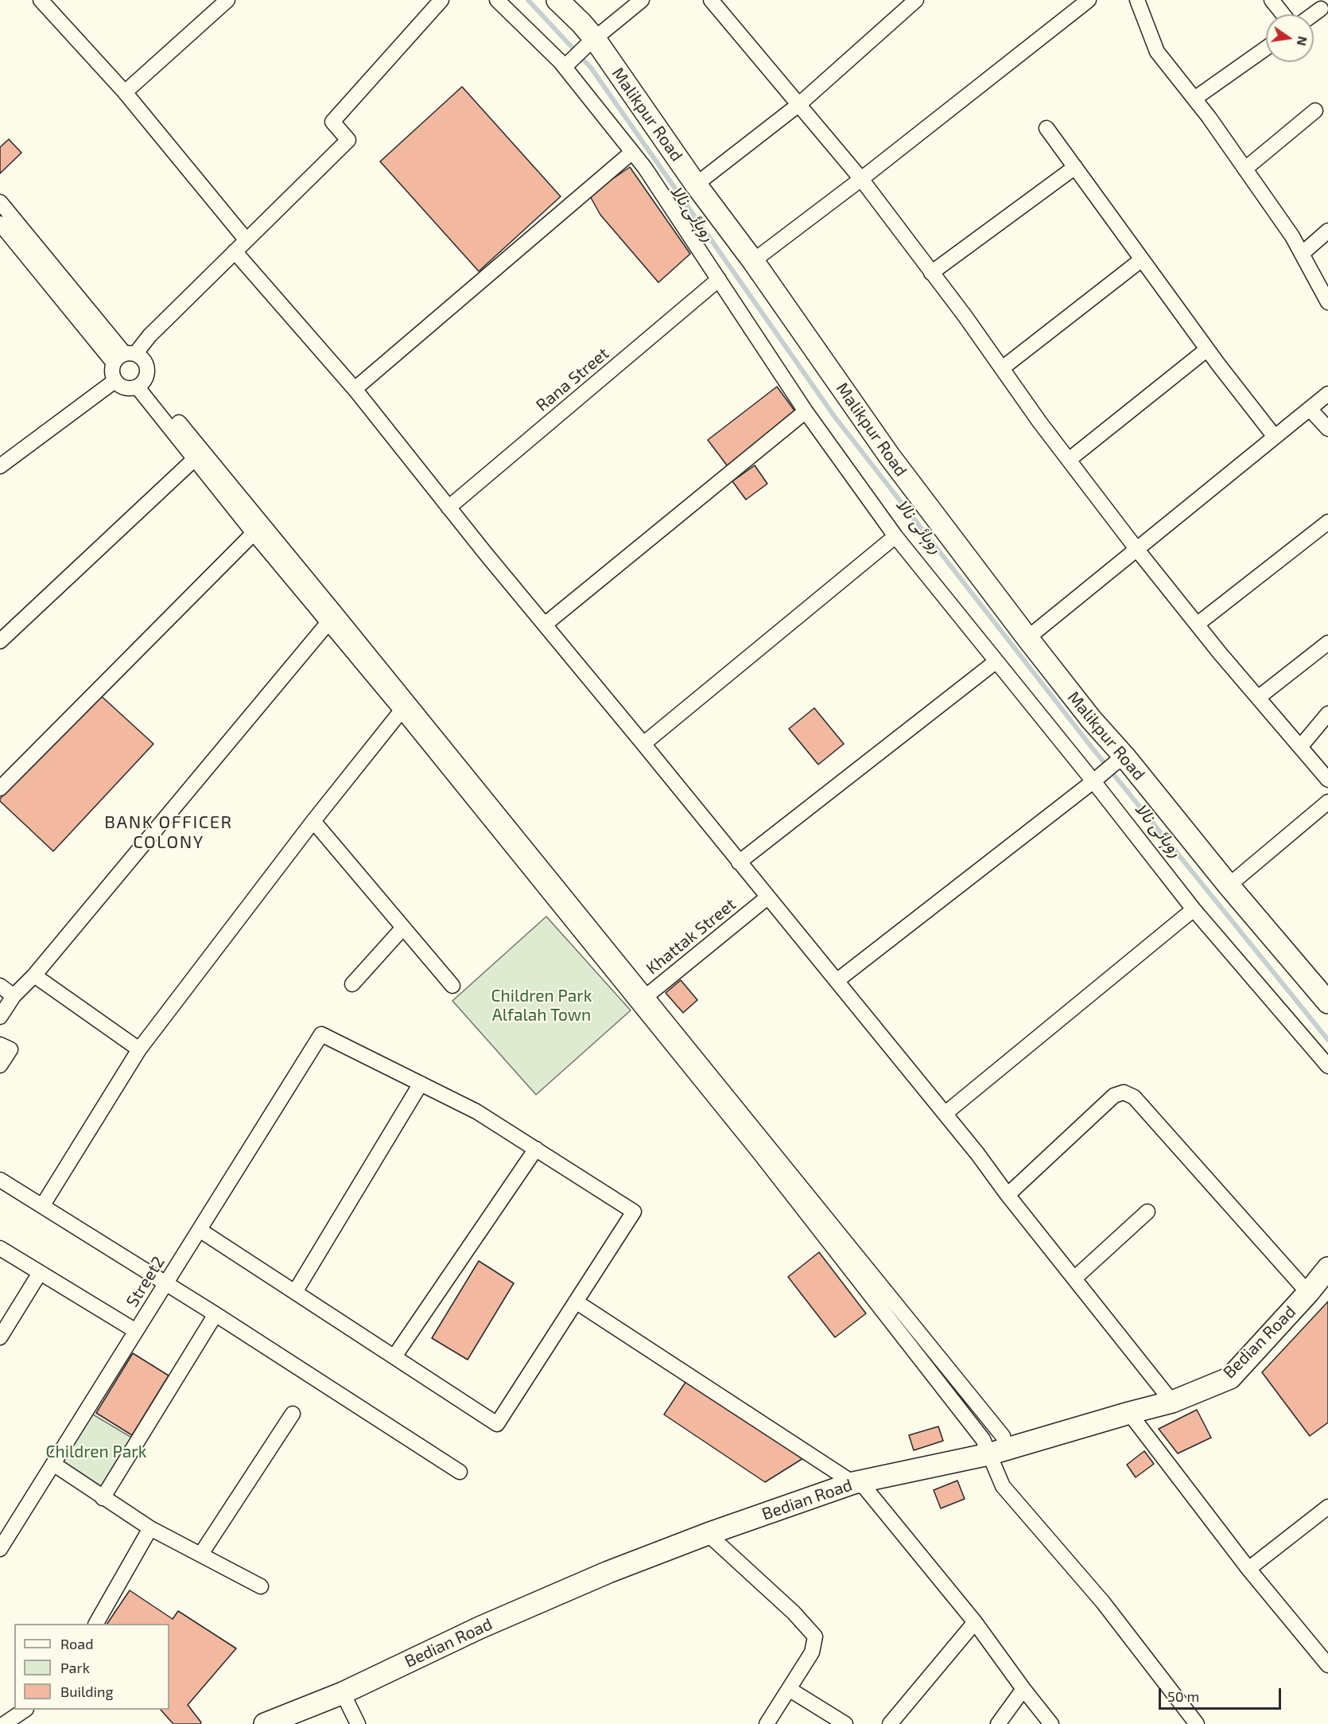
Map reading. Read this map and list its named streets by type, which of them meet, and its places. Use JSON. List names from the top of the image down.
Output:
{
  "streets": {
    "street": [
      "Malikpur Road",
      "Rana Street",
      "Khattak Street",
      "Street2",
      "Bedian Road"
    ]
  },
  "districts": ["BANK OFFICER COLONY"],
  "water": ["روہائی نالا"],
  "parks": ["Children Park Alfalah Town", "Children Park"],
  "legend": ["Road", "Park", "Building"],
  "scale_bar": "50 m",
  "north": "right"
}
